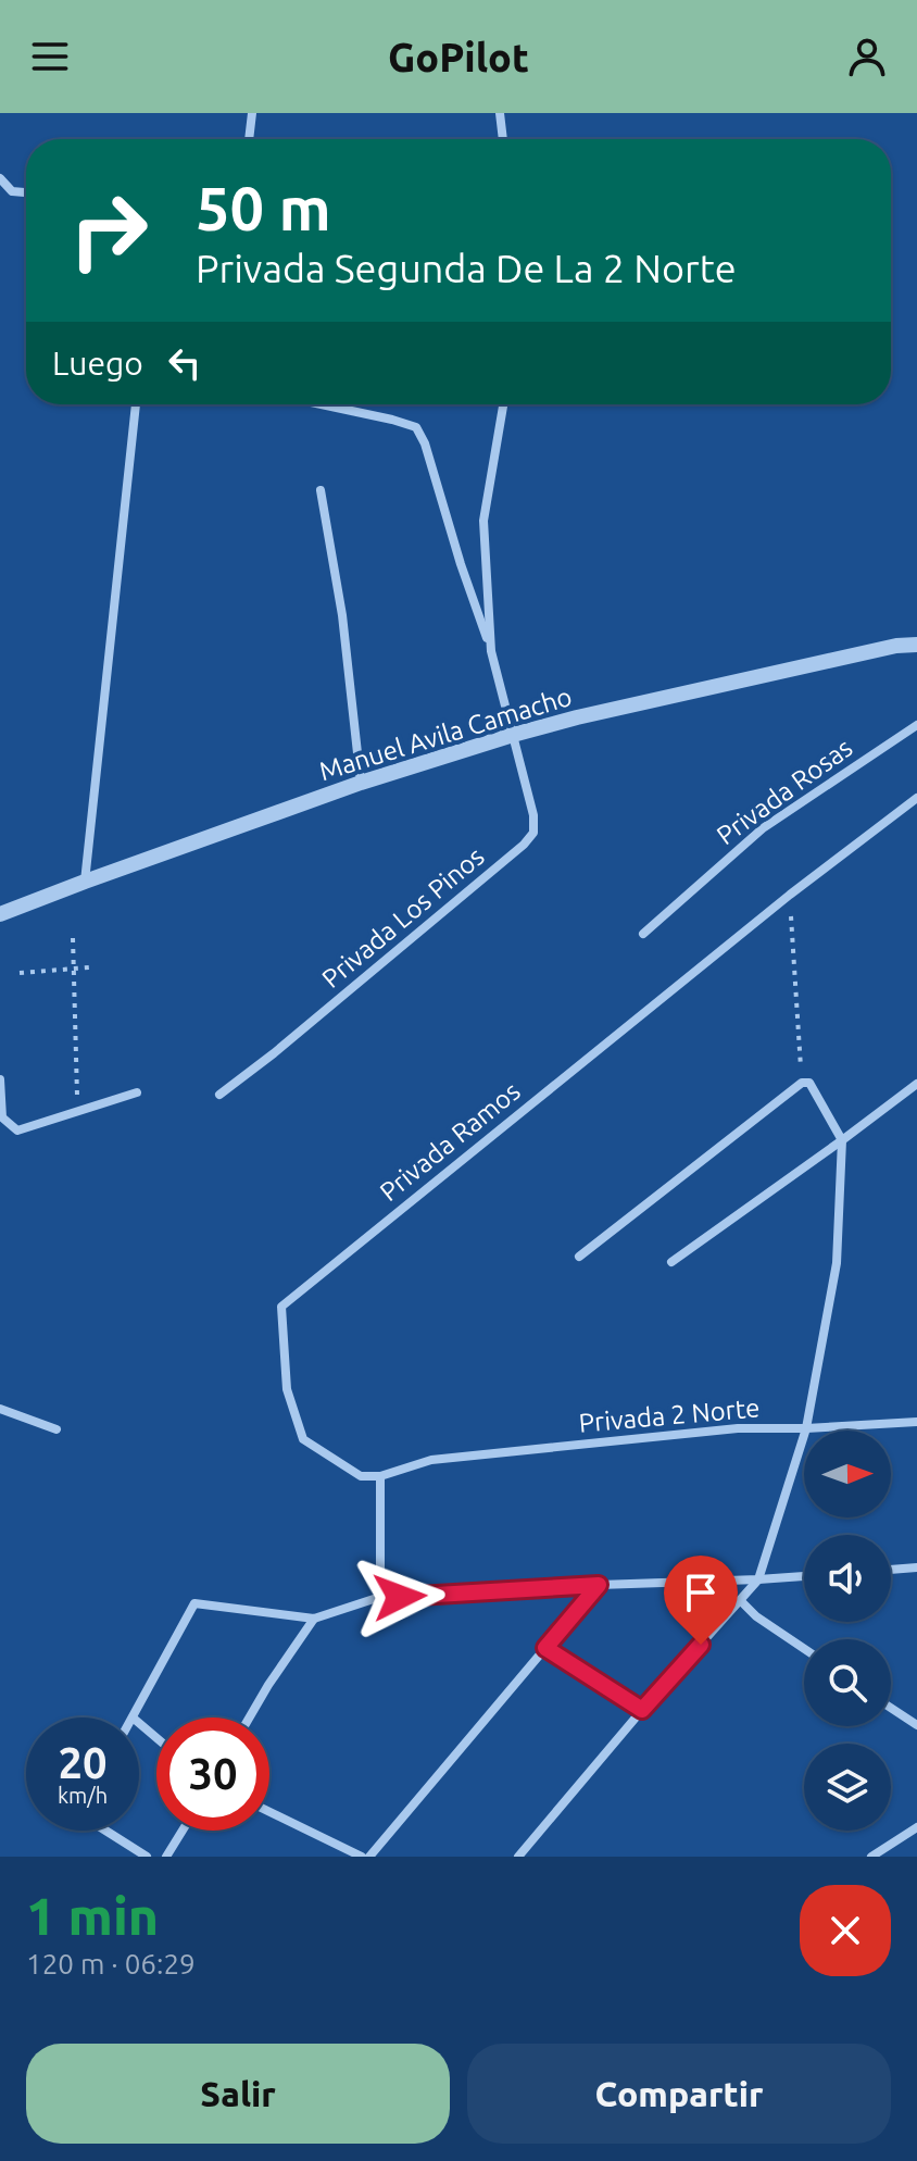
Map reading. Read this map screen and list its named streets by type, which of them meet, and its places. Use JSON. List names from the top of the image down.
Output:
{
  "streets": {
    "street": [
      "Manuel Avila Camacho",
      "Privada Rosas",
      "Privada Los Pinos",
      "Privada Ramos",
      "Privada 2 Norte"
    ]
  },
  "crossings": [
    ["Manuel Avila Camacho", "Privada Los Pinos"],
    ["Privada Ramos", "Privada 2 Norte"]
  ],
  "north": "right",
  "page": {
    "header": "GoPilot",
    "turn": ["50 m", "Privada Segunda De La 2 Norte"],
    "then": "Luego",
    "speed": "20 km/h",
    "limit": "30",
    "heading": ["1 min", "120 m · 06:29"],
    "buttons": ["Salir", "Compartir"]
  }
}
